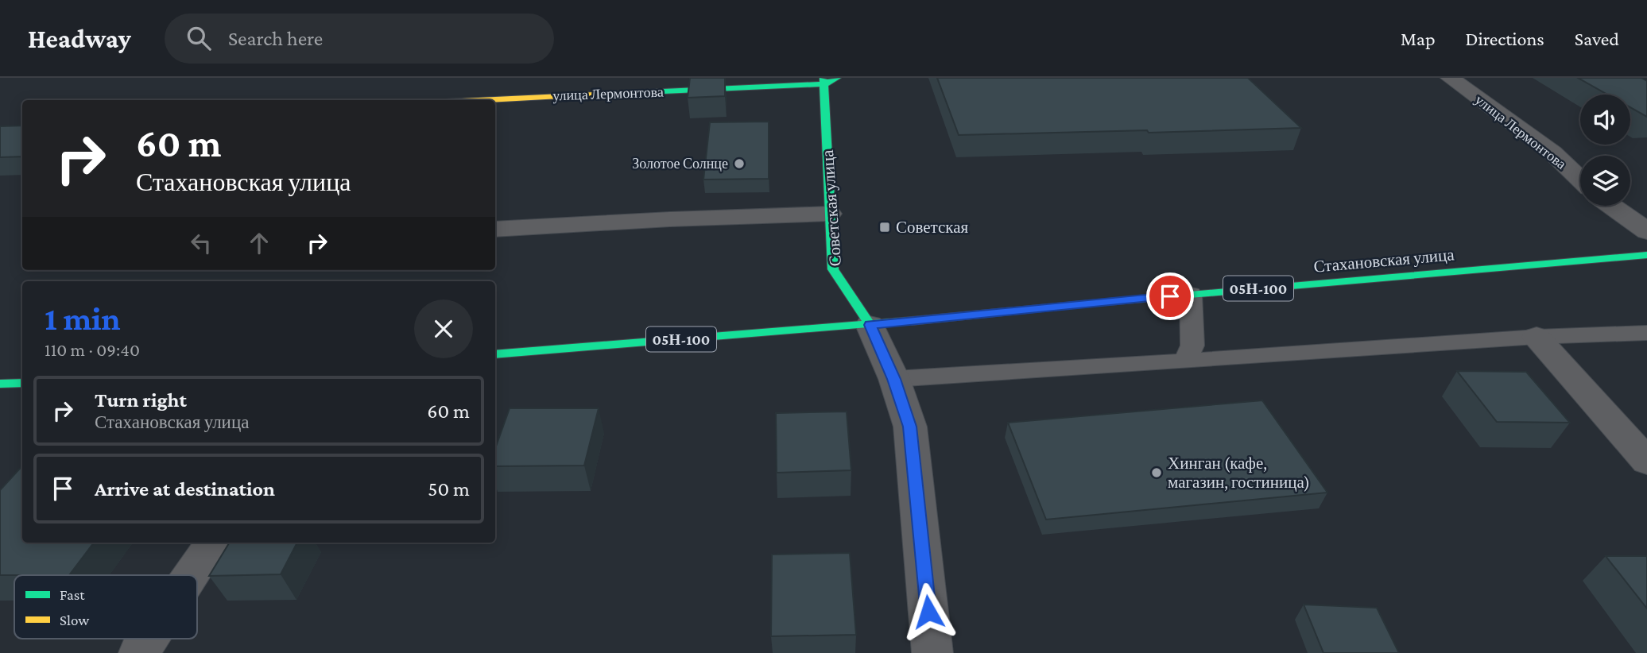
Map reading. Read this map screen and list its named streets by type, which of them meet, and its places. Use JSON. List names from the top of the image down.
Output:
{
  "streets": {
    "main road": [
      "улица Лермонтова",
      "Советская улица",
      "Стахановская улица",
      "05Н-100"
    ]
  },
  "crossings": [
    ["улица Лермонтова", "Советская улица"],
    ["Советская улица", "Стахановская улица"]
  ],
  "places": {
    "other": ["Золотое Солнце", "Хинган (кафе, магазин, гостиница)"],
    "transit": ["Советская"]
  },
  "legend": ["Fast", "Slow"],
  "page": {
    "header": "Headway",
    "search": "Search here",
    "nav": ["Map", "Directions", "Saved"],
    "turn": ["60 m", "Стахановская улица"],
    "heading": ["1 min", "110 m · 09:40"],
    "list": [
      {
        "name": "Turn right",
        "note": "Стахановская улица",
        "value": "60 m"
      },
      {
        "name": "Arrive at destination",
        "value": "50 m"
      }
    ]
  }
}
